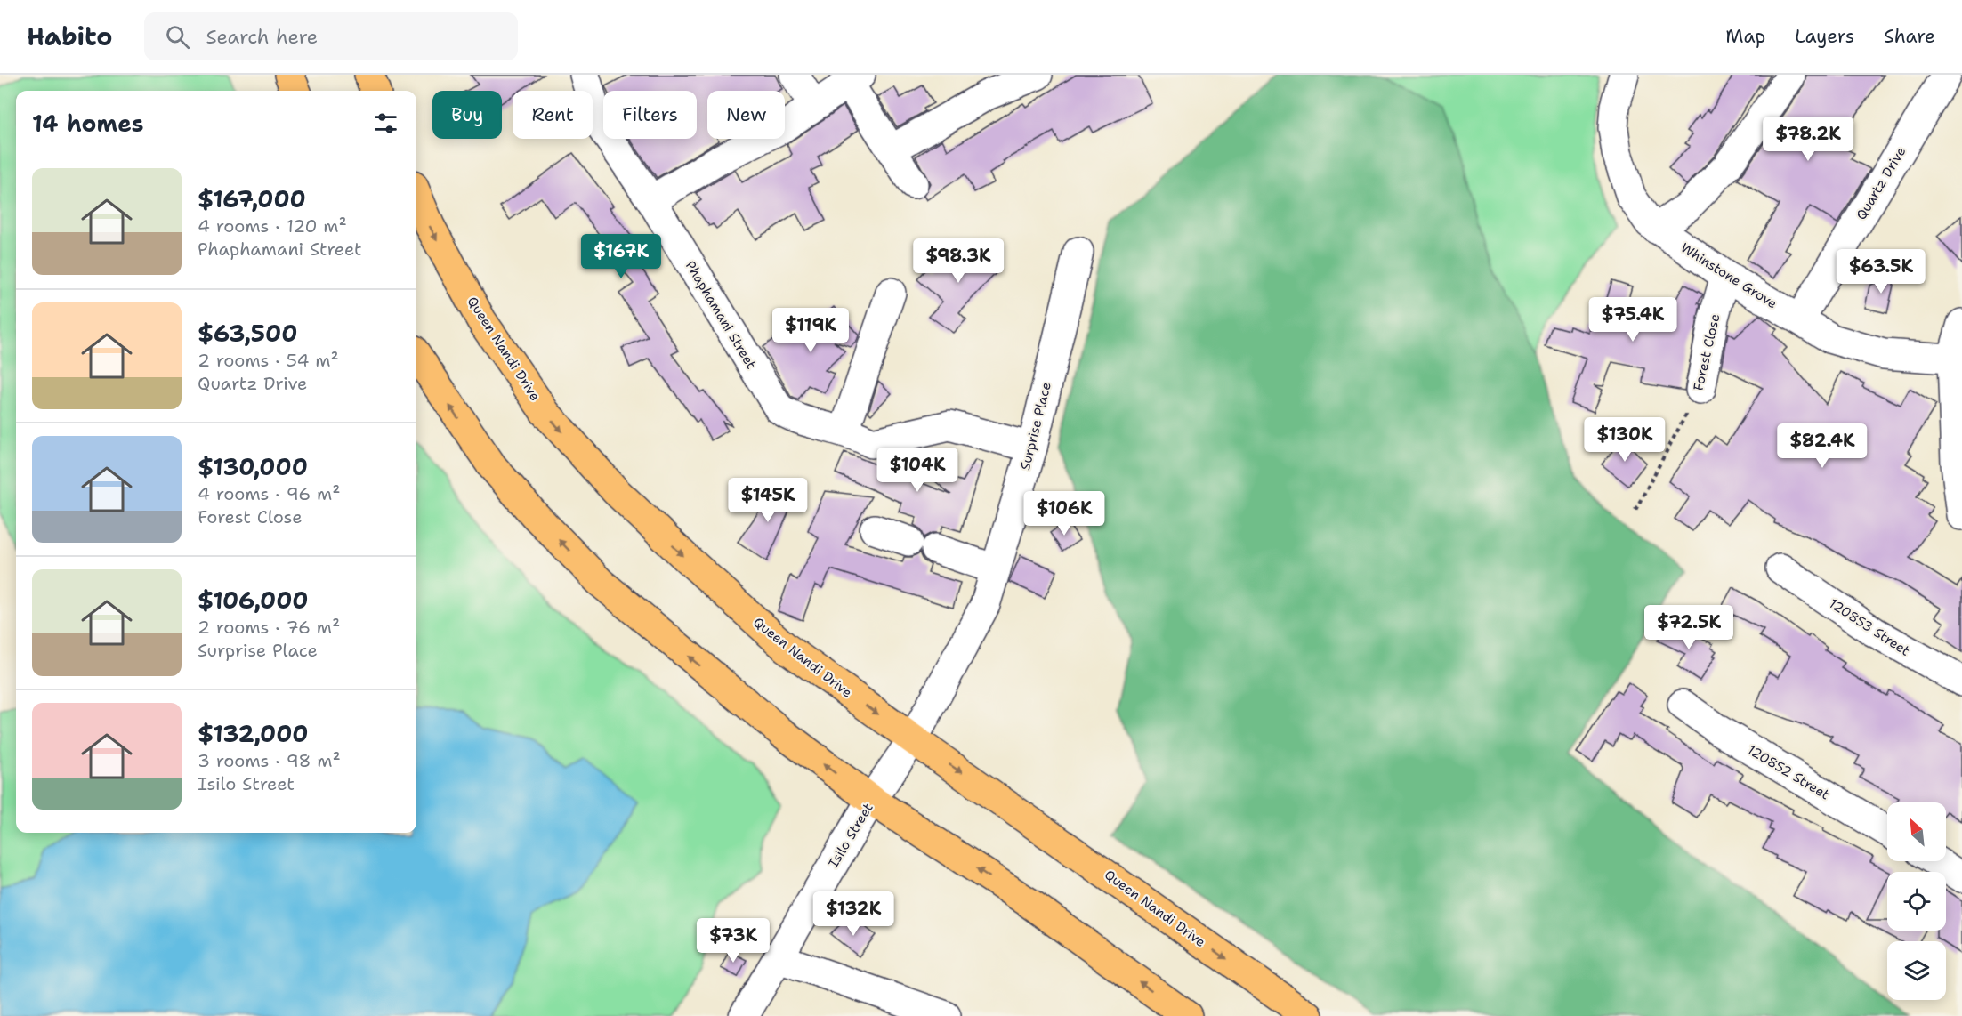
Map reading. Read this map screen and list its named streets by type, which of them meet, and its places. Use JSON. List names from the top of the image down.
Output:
{
  "streets": {
    "main road": ["Queen Nandi Drive"],
    "street": [
      "Quartz Drive",
      "Whinstone Grove",
      "Phaphamani Street",
      "Forest Close",
      "Surprise Place",
      "120853 Street",
      "120852 Street",
      "Isilo Street"
    ]
  },
  "crossings": [
    ["Quartz Drive", "Whinstone Grove"],
    ["Whinstone Grove", "Forest Close"],
    ["Phaphamani Street", "Surprise Place"],
    ["Queen Nandi Drive", "Surprise Place"],
    ["Queen Nandi Drive", "Isilo Street"],
    ["Surprise Place", "Isilo Street"]
  ],
  "north": "top left",
  "page": {
    "header": "Habito",
    "search": "Search here",
    "nav": ["Map", "Layers", "Share"],
    "chip": [
      "Buy",
      "Rent",
      "Filters",
      "New"
    ],
    "heading": "14 homes",
    "price": [
      "$78.2K",
      "$167K",
      "$98.3K",
      "$63.5K",
      "$75.4K",
      "$119K",
      "$130K",
      "$82.4K",
      "$104K",
      "$145K",
      "$106K",
      "$72.5K",
      "$132K",
      "$73K"
    ],
    "list": [
      {
        "name": "$167,000",
        "note": "4 rooms · 120 m² · Phaphamani Street"
      },
      {
        "name": "$63,500",
        "note": "2 rooms · 54 m² · Quartz Drive"
      },
      {
        "name": "$130,000",
        "note": "4 rooms · 96 m² · Forest Close"
      },
      {
        "name": "$106,000",
        "note": "2 rooms · 76 m² · Surprise Place"
      },
      {
        "name": "$132,000",
        "note": "3 rooms · 98 m² · Isilo Street"
      }
    ]
  }
}
